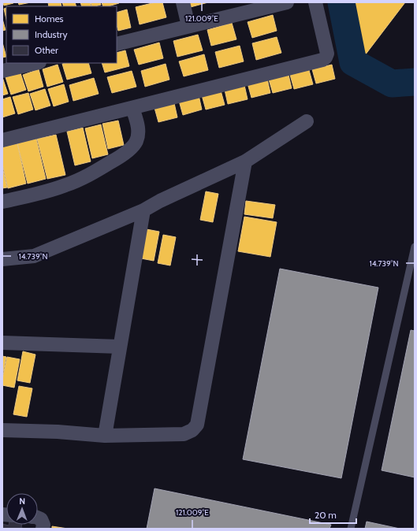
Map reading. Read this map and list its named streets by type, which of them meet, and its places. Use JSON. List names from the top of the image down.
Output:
{
  "legend": ["Homes", "Industry", "Other"],
  "scale_bar": "20 m",
  "north": "top",
  "coordinates": ["121.009°E", "14.739°N"]
}
